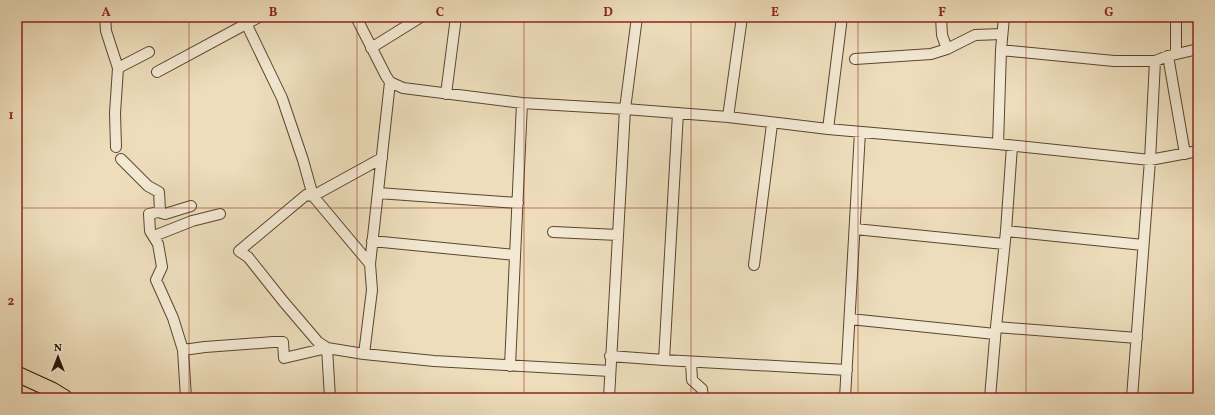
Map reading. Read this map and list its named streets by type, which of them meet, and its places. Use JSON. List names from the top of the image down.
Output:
{
  "north": "top",
  "grid": {
    "columns": [
      "A",
      "B",
      "C",
      "D",
      "E",
      "F",
      "G"
    ],
    "rows": ["1", "2"]
  }
}
